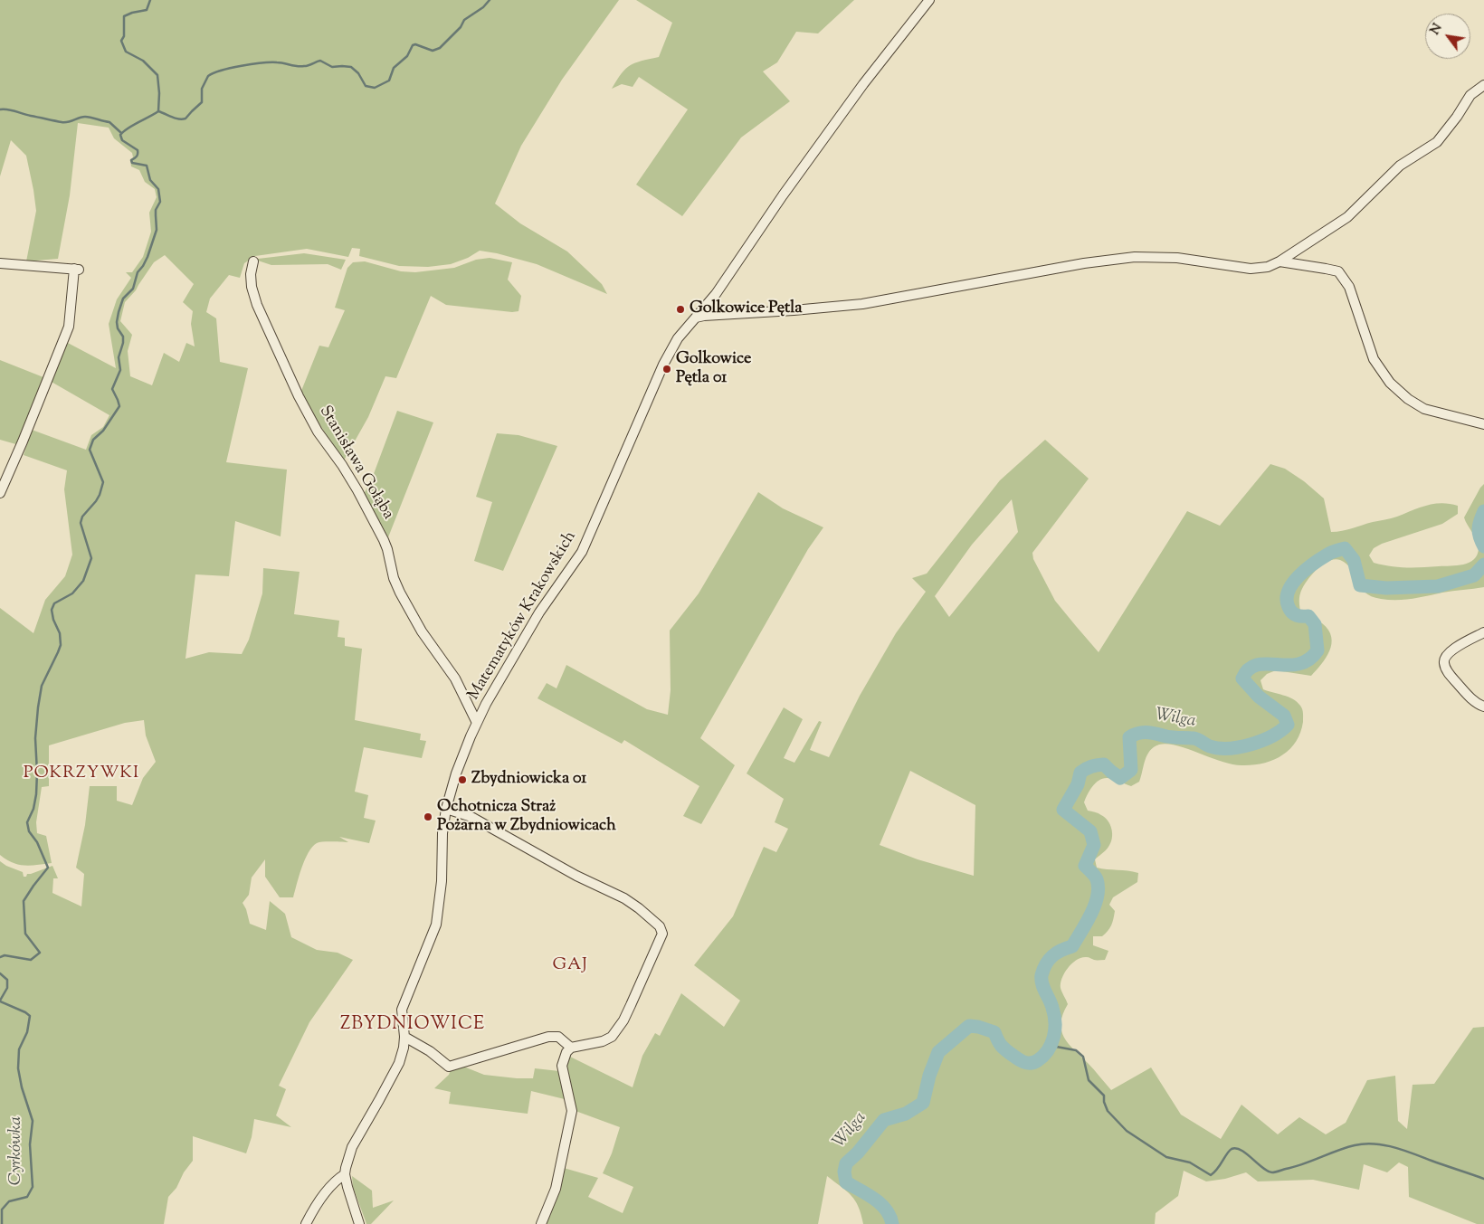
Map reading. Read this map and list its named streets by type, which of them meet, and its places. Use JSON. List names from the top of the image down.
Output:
{
  "streets": {
    "street": ["Stanisława Gołąba", "Matematyków Krakowskich"]
  },
  "crossings": [
    ["Stanisława Gołąba", "Matematyków Krakowskich"]
  ],
  "districts": ["POKRZYWKI", "GAJ", "ZBYDNIOWICE"],
  "water": ["Wilga", "Cyrkówka"],
  "places": [
    "Golkowice Pętla",
    "Golkowice Pętla 01",
    "Zbydniowicka 01",
    "Ochotnicza Straż Pożarna w Zbydniowicach"
  ],
  "north": "top left"
}
